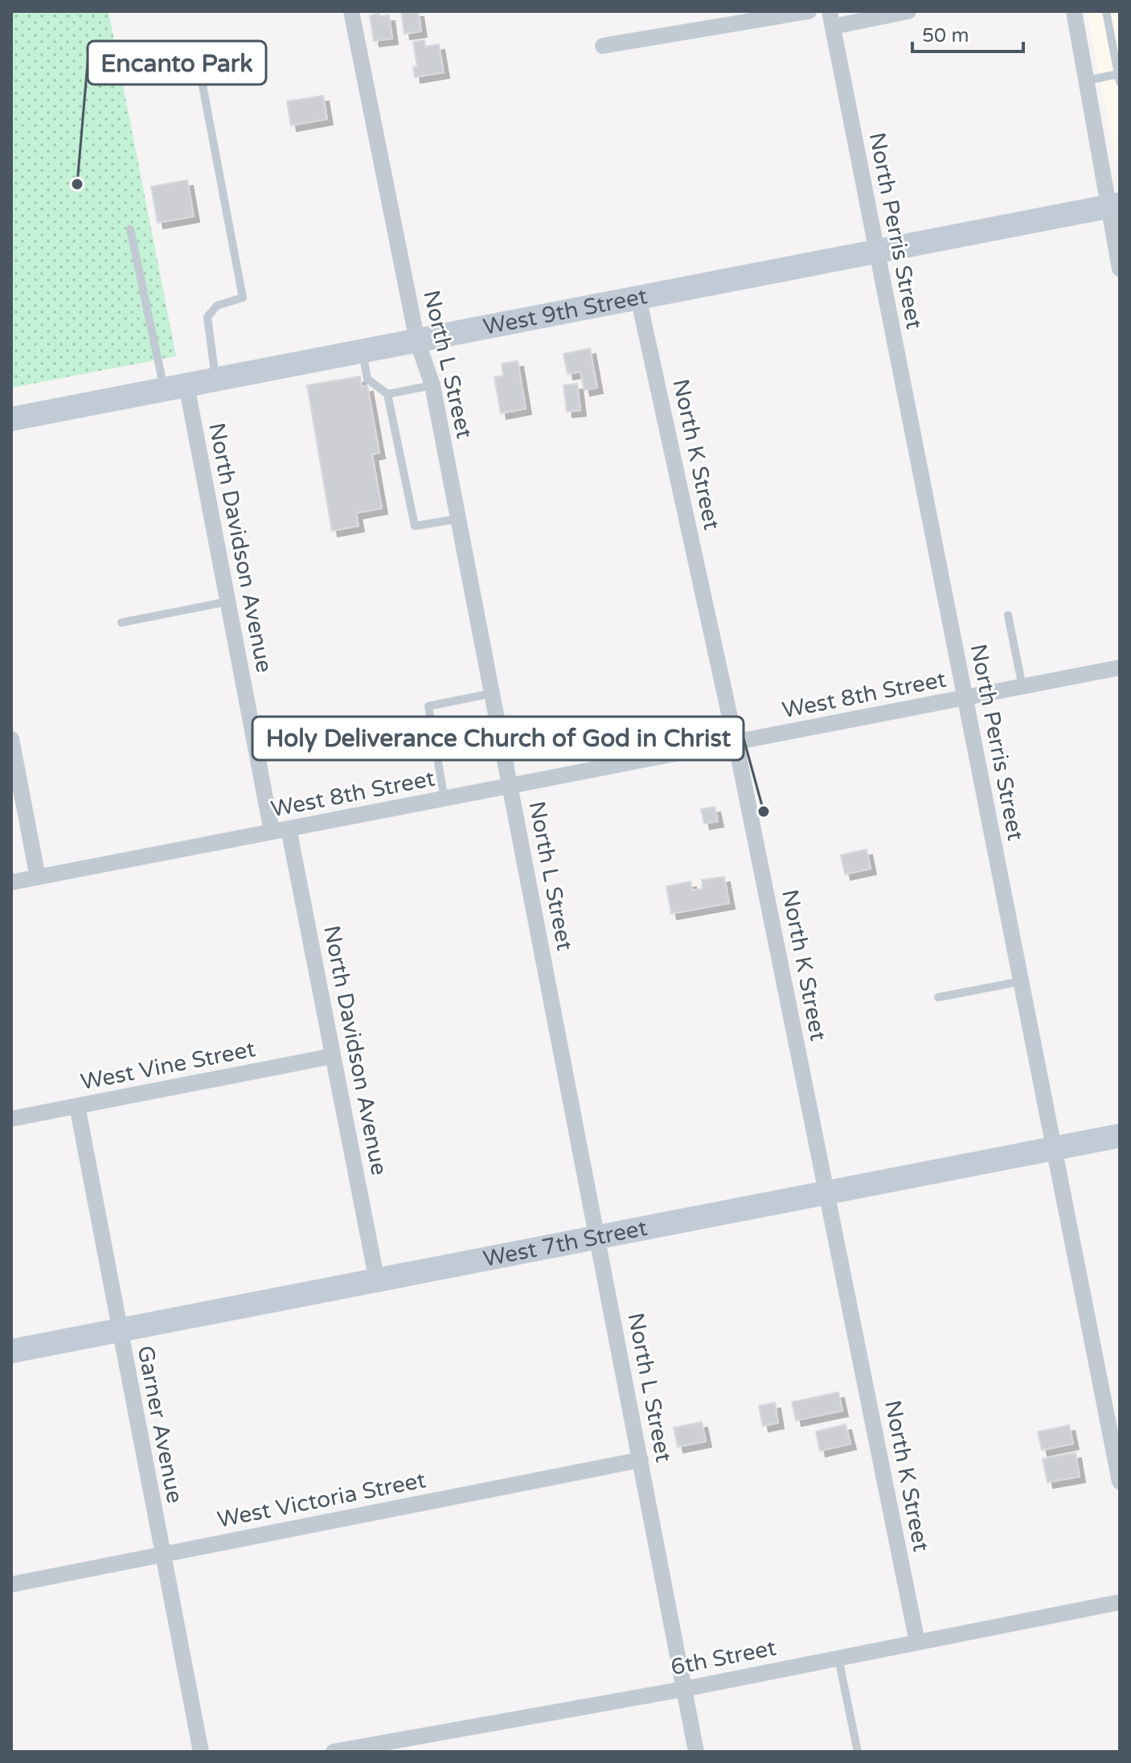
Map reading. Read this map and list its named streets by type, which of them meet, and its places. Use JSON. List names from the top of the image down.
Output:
{
  "streets": {
    "street": [
      "North Perris Street",
      "West 9th Street",
      "North L Street",
      "North K Street",
      "North Davidson Avenue",
      "West 8th Street",
      "West Vine Street",
      "West 7th Street",
      "Garner Avenue",
      "West Victoria Street",
      "6th Street"
    ]
  },
  "crossings": [
    ["North Perris Street", "West 9th Street"],
    ["North Perris Street", "West 8th Street"],
    ["North Perris Street", "West 7th Street"],
    ["West 9th Street", "North L Street"],
    ["West 9th Street", "North K Street"],
    ["West 9th Street", "North Davidson Avenue"],
    ["North L Street", "West 8th Street"],
    ["North L Street", "West 7th Street"],
    ["North L Street", "West Victoria Street"],
    ["North L Street", "6th Street"],
    ["North K Street", "West 8th Street"],
    ["North K Street", "West 7th Street"],
    ["North K Street", "6th Street"],
    ["North Davidson Avenue", "West 8th Street"],
    ["North Davidson Avenue", "West Vine Street"],
    ["North Davidson Avenue", "West 7th Street"],
    ["West Vine Street", "Garner Avenue"],
    ["West 7th Street", "Garner Avenue"],
    ["Garner Avenue", "West Victoria Street"]
  ],
  "places": ["Encanto Park", "Holy Deliverance Church of God in Christ"],
  "scale_bar": "50 m"
}
